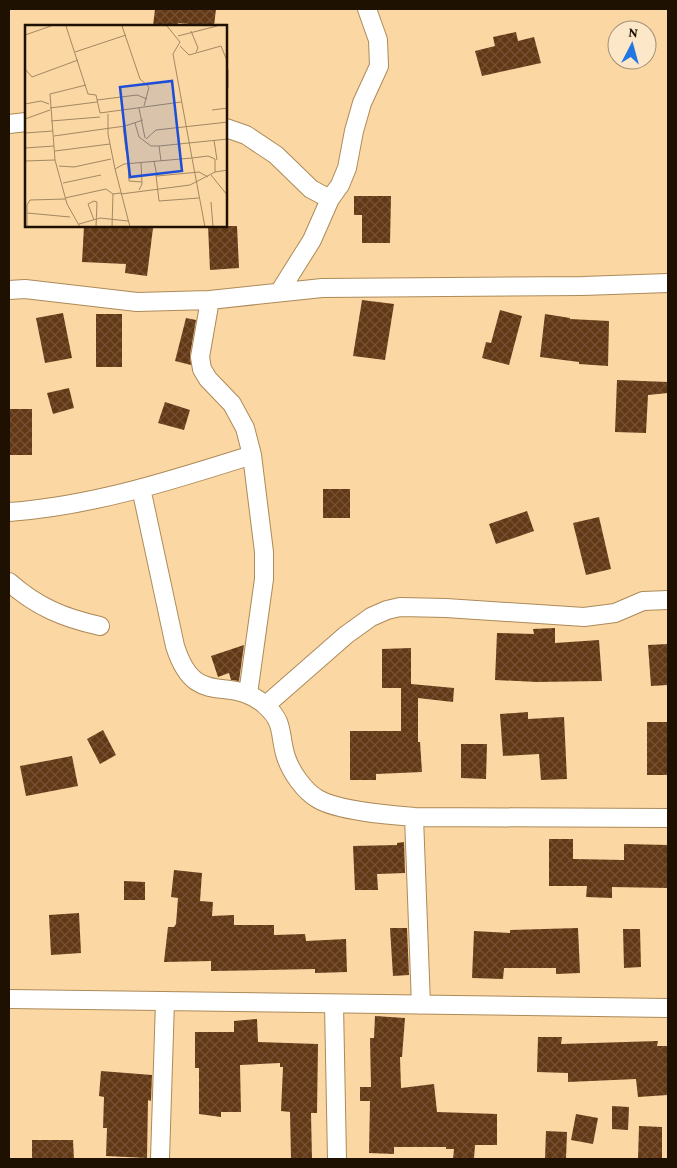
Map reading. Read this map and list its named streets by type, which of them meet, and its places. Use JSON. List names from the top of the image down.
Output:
{
  "north": "top"
}
